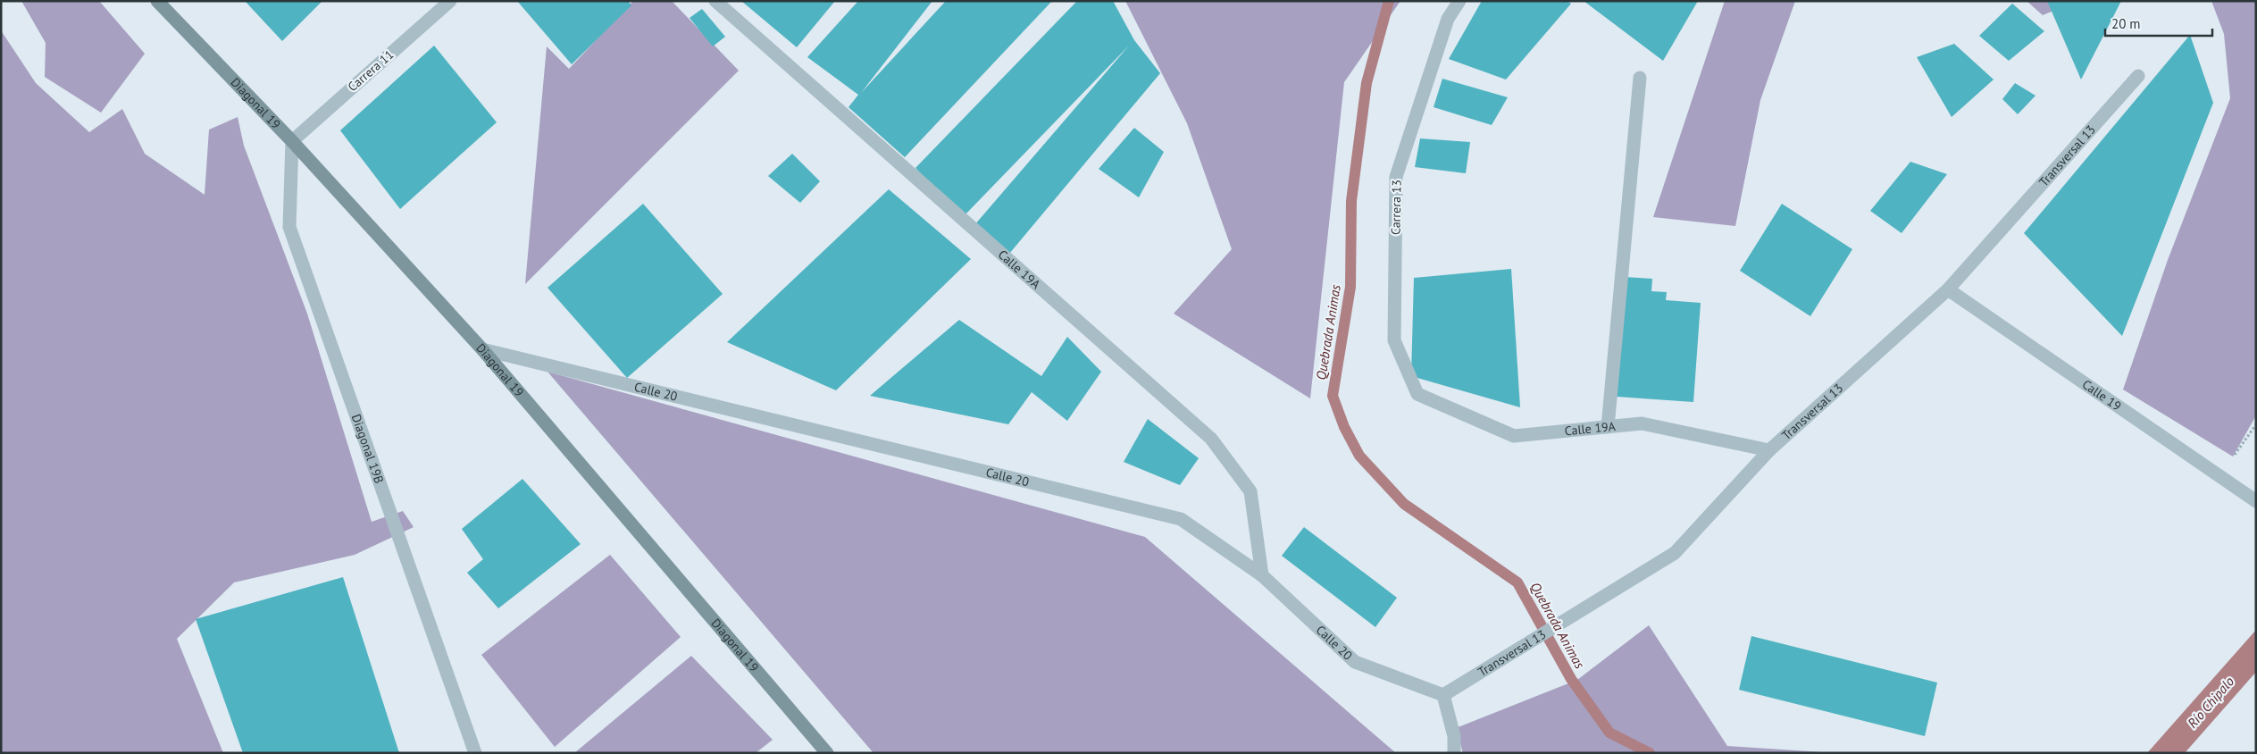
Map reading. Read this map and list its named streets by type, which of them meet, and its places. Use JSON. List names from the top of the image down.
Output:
{
  "streets": {
    "street": [
      "Carrera 11",
      "Diagonal 19",
      "Transversal 13",
      "Carrera 13",
      "Calle 19A",
      "Calle 20",
      "Calle 19",
      "Diagonal 19B"
    ]
  },
  "crossings": [
    ["Carrera 11", "Diagonal 19"],
    ["Carrera 11", "Diagonal 19B"],
    ["Diagonal 19", "Calle 20"],
    ["Diagonal 19", "Diagonal 19B"],
    ["Transversal 13", "Calle 19A"],
    ["Transversal 13", "Calle 20"],
    ["Transversal 13", "Calle 19"],
    ["Carrera 13", "Calle 19A"],
    ["Calle 19A", "Calle 20"]
  ],
  "water": ["Quebrada Animas", "Río Chipalo"],
  "scale_bar": "20 m"
}
